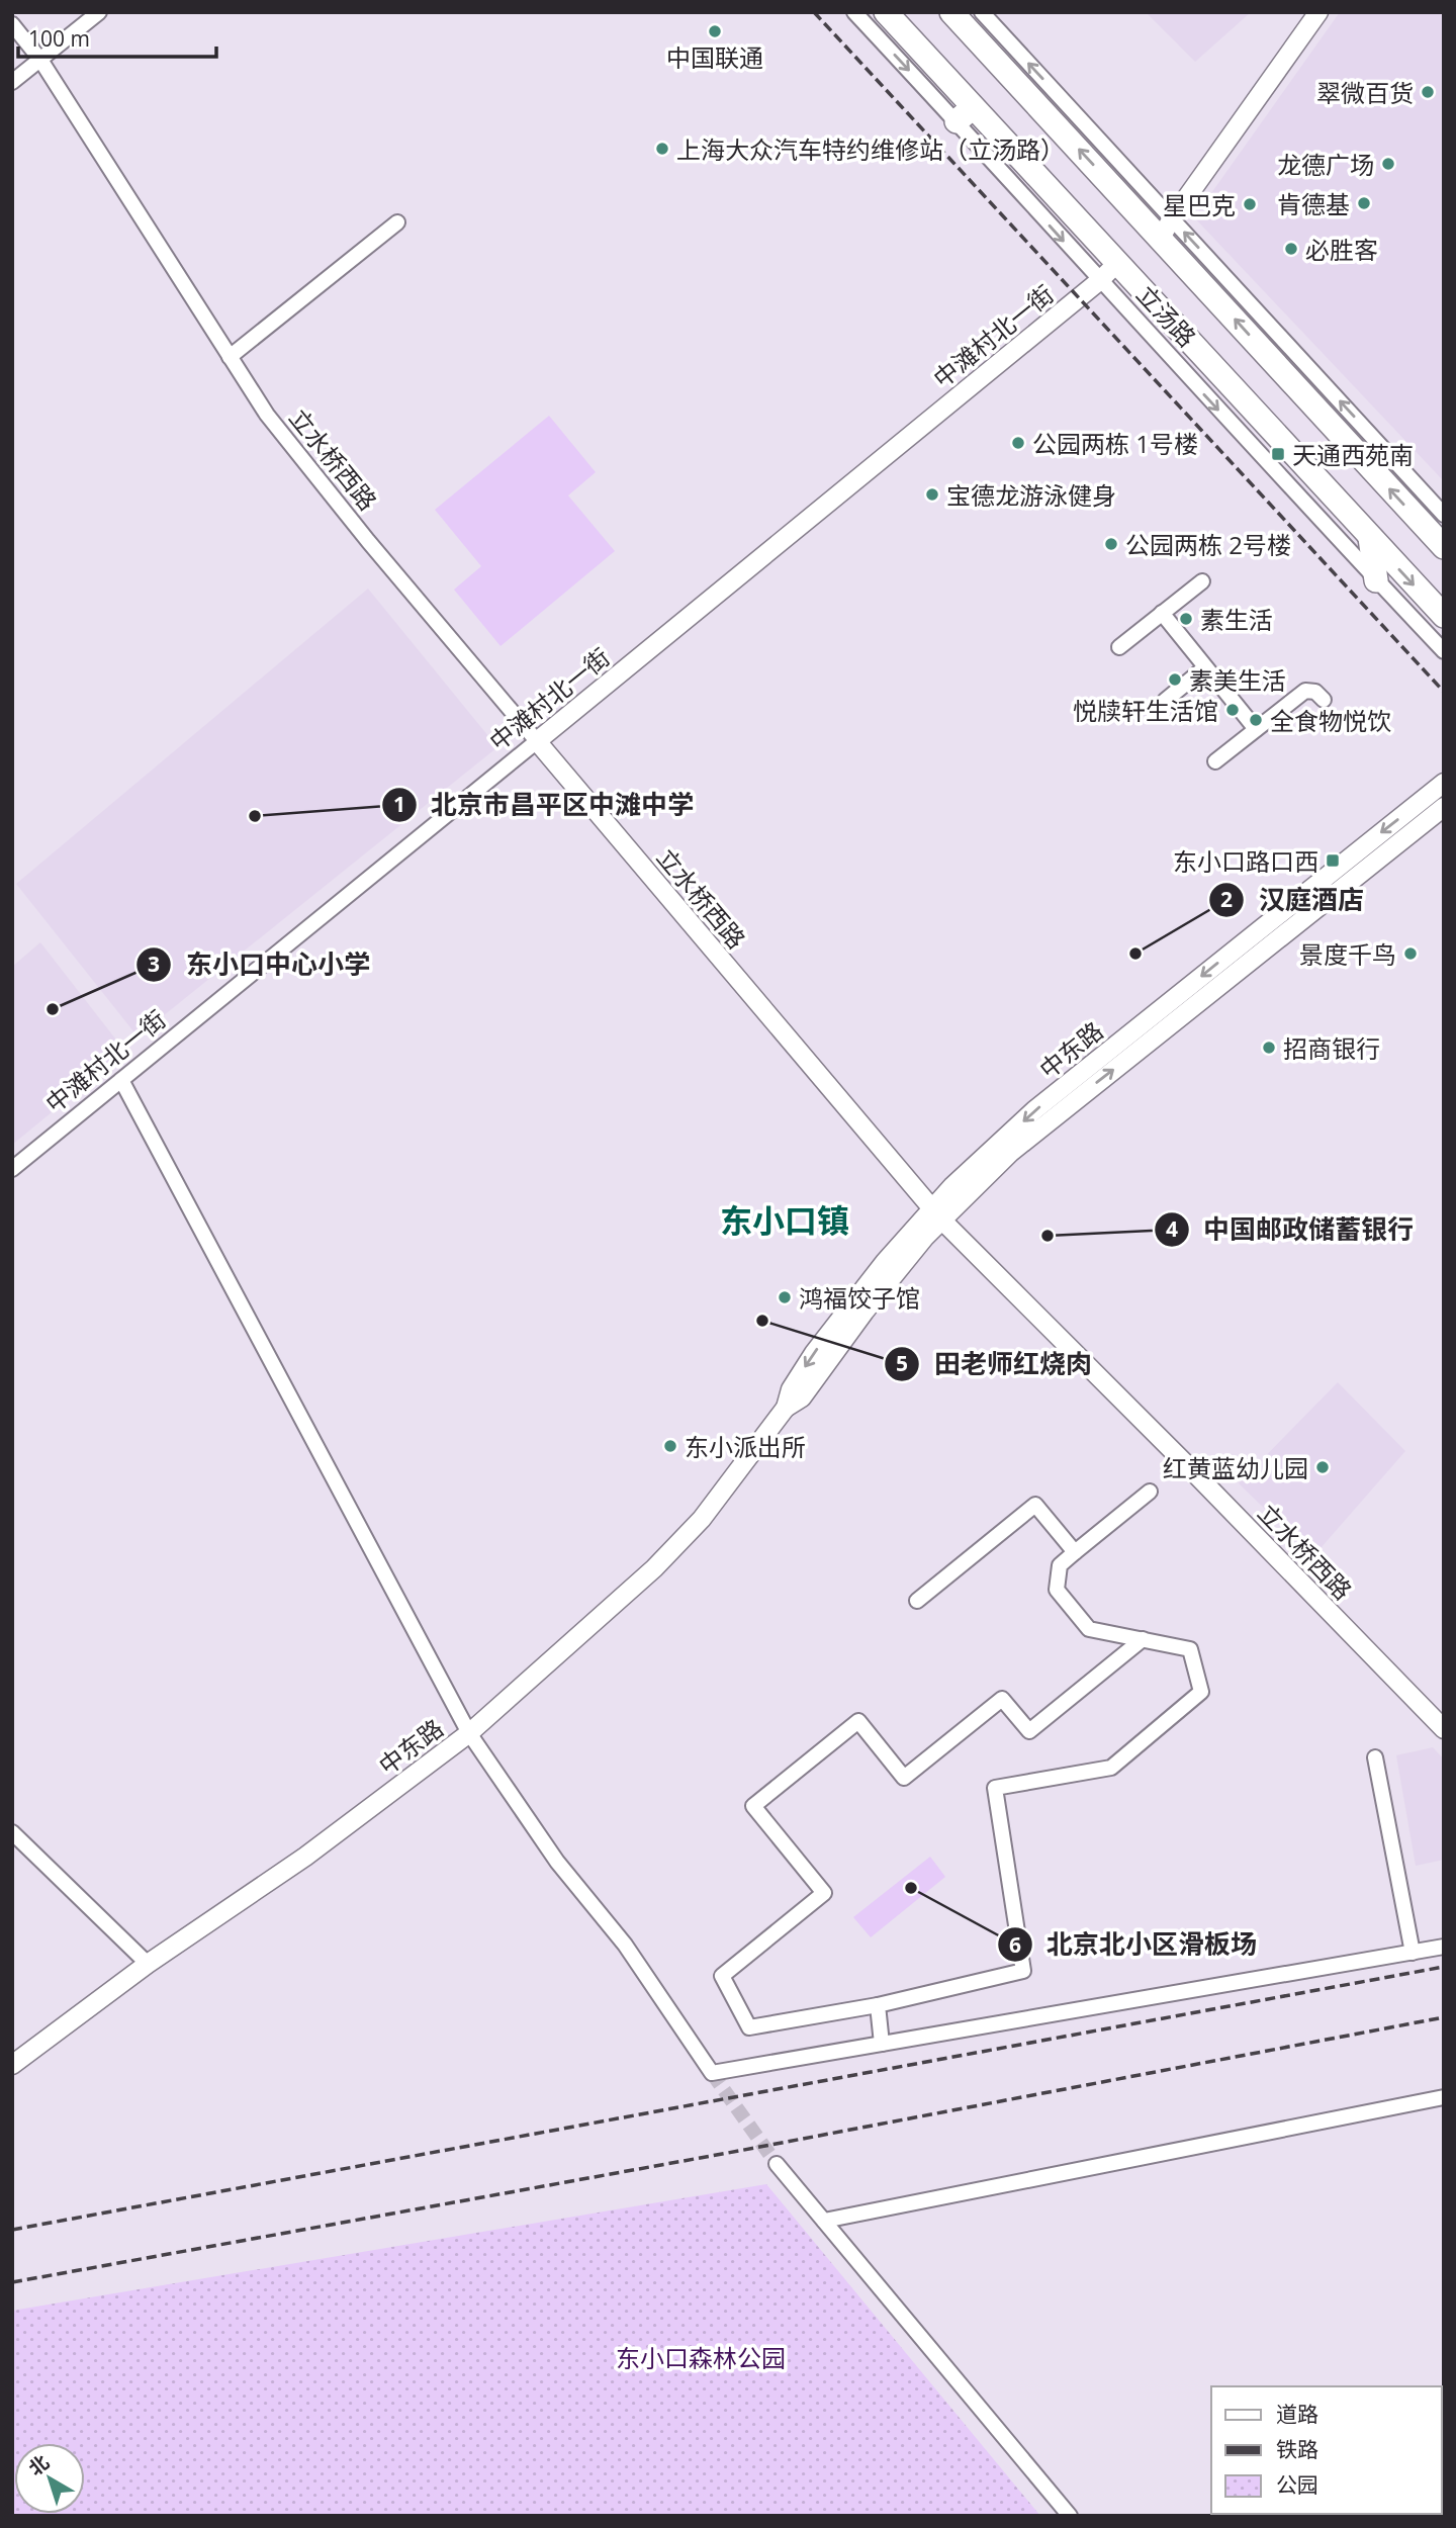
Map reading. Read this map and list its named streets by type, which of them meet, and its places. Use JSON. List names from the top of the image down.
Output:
{
  "streets": {
    "main road": ["立汤路"],
    "street": ["中滩村北一街", "立水桥西路", "中东路"]
  },
  "crossings": [
    ["立汤路", "中滩村北一街"],
    ["中滩村北一街", "立水桥西路"],
    ["立水桥西路", "中东路"]
  ],
  "districts": ["东小口镇"],
  "parks": ["东小口森林公园"],
  "places": {
    "other": [
      "中国联通",
      "翠微百货",
      "上海大众汽车特约维修站（立汤路）",
      "龙德广场",
      "肯德基",
      "星巴克",
      "必胜客",
      "公园两栋 1号楼",
      "宝德龙游泳健身",
      "公园两栋 2号楼",
      "素生活",
      "素美生活",
      "悦牍轩生活馆",
      "全食物悦饮",
      "北京市昌平区中滩中学",
      "汉庭酒店",
      "景度千鸟",
      "东小口中心小学",
      "招商银行",
      "中国邮政储蓄银行",
      "鸿福饺子馆",
      "田老师红烧肉",
      "东小派出所",
      "红黄蓝幼儿园",
      "北京北小区滑板场"
    ],
    "transit": ["天通西苑南", "东小口路口西"]
  },
  "legend": ["道路", "铁路", "公园"],
  "scale_bar": "100 m",
  "north": "top left"
}
